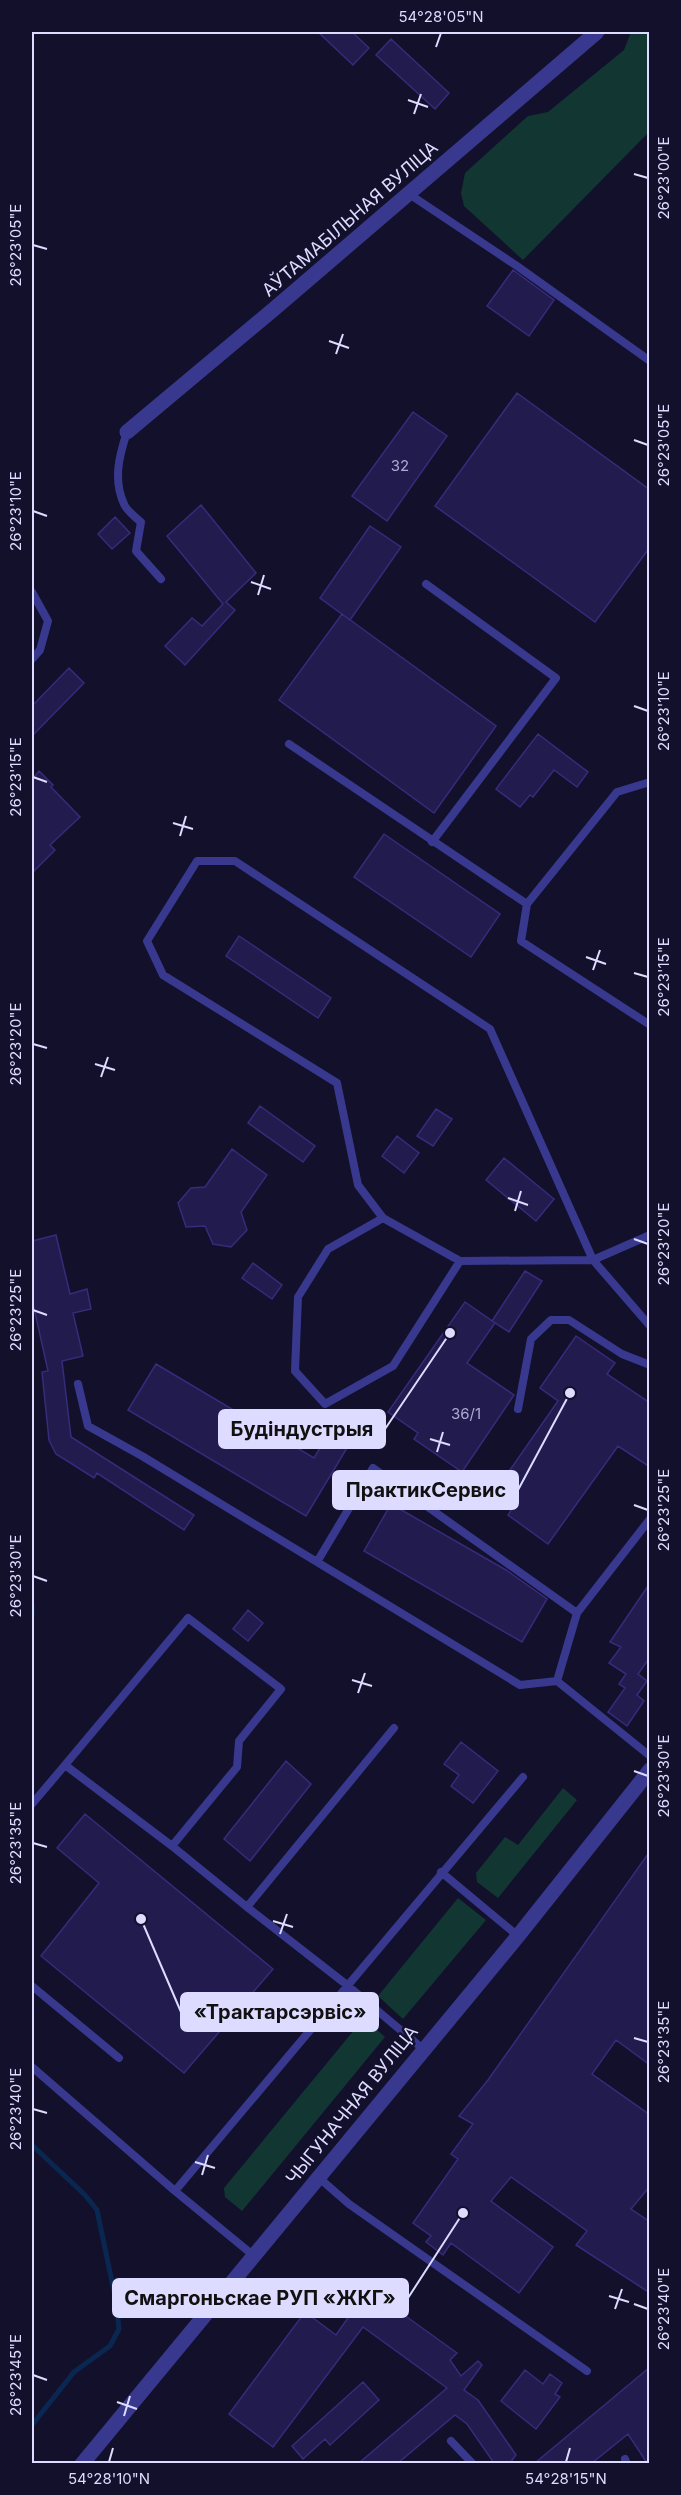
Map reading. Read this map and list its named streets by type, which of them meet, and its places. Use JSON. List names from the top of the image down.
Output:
{
  "streets": {
    "street": ["АЎТАМАБІЛЬНАЯ ВУЛІЦА", "ЧЫГУНАЧНАЯ ВУЛІЦА"]
  },
  "places": [
    "Будіндустрыя",
    "ПрактикСервис",
    "«Трактарсэрвіс»",
    "Смаргоньскае РУП «ЖКГ»"
  ],
  "house_numbers": ["32", "36/1"],
  "coordinates": [
    "54°28'05\"N",
    "26°23'00\"E",
    "26°23'05\"E",
    "26°23'10\"E",
    "26°23'15\"E",
    "26°23'20\"E",
    "26°23'25\"E",
    "26°23'30\"E",
    "26°23'35\"E",
    "26°23'40\"E",
    "26°23'45\"E",
    "54°28'10\"N",
    "54°28'15\"N"
  ]
}
